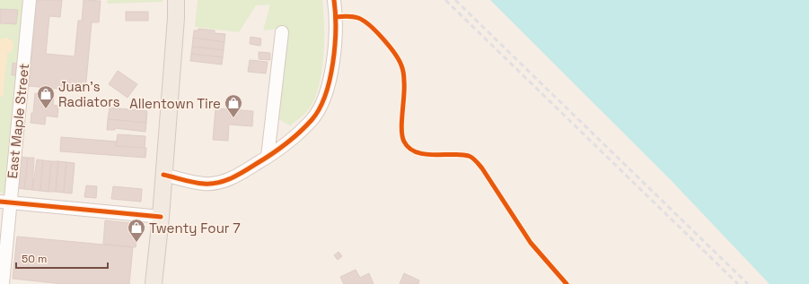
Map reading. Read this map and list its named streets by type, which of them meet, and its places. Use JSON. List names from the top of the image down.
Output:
{
  "streets": {
    "street": ["East Maple Street"]
  },
  "places": {
    "shop": ["Juan's Radiators", "Allentown Tire", "Twenty Four 7"]
  },
  "scale_bar": "50 m"
}
